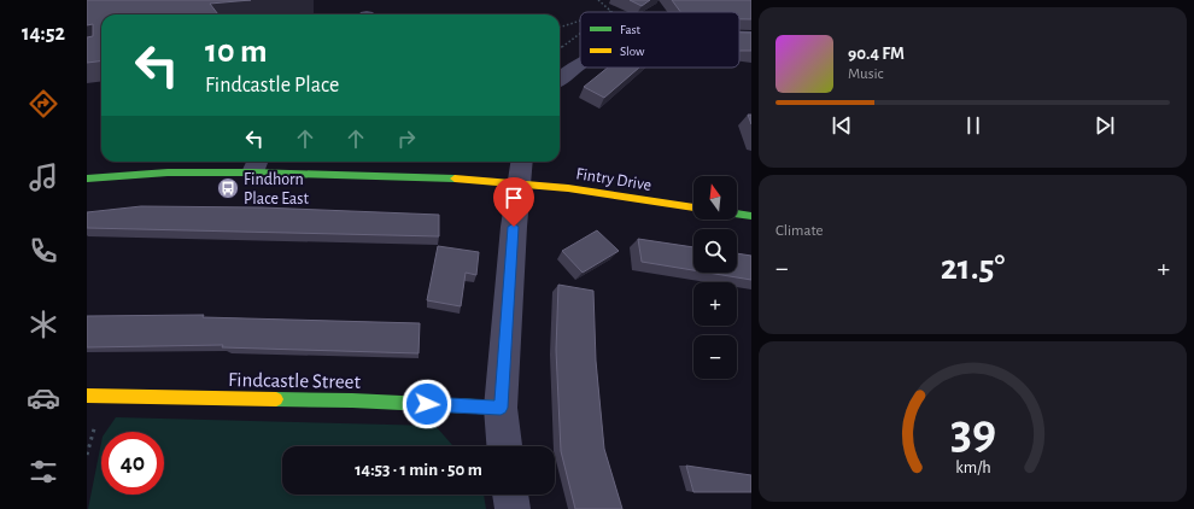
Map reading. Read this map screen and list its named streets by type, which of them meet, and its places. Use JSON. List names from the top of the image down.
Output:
{
  "streets": {
    "street": ["Fintry Drive", "Findcastle Street"]
  },
  "places": {
    "bus stop": ["Findhorn Place East"]
  },
  "legend": ["Fast", "Slow"],
  "north": "top",
  "page": {
    "tabs": "14:52",
    "turn": ["10 m", "Findcastle Place"],
    "song": ["90.4 FM", "Music"],
    "tile": "Climate",
    "map_buttons": ["+", "−"],
    "heat": ["−", "21.5°", "+"],
    "limit": "40",
    "trip": "14:53 · 1 min · 50 m",
    "gauge": ["39", "km/h"]
  }
}
